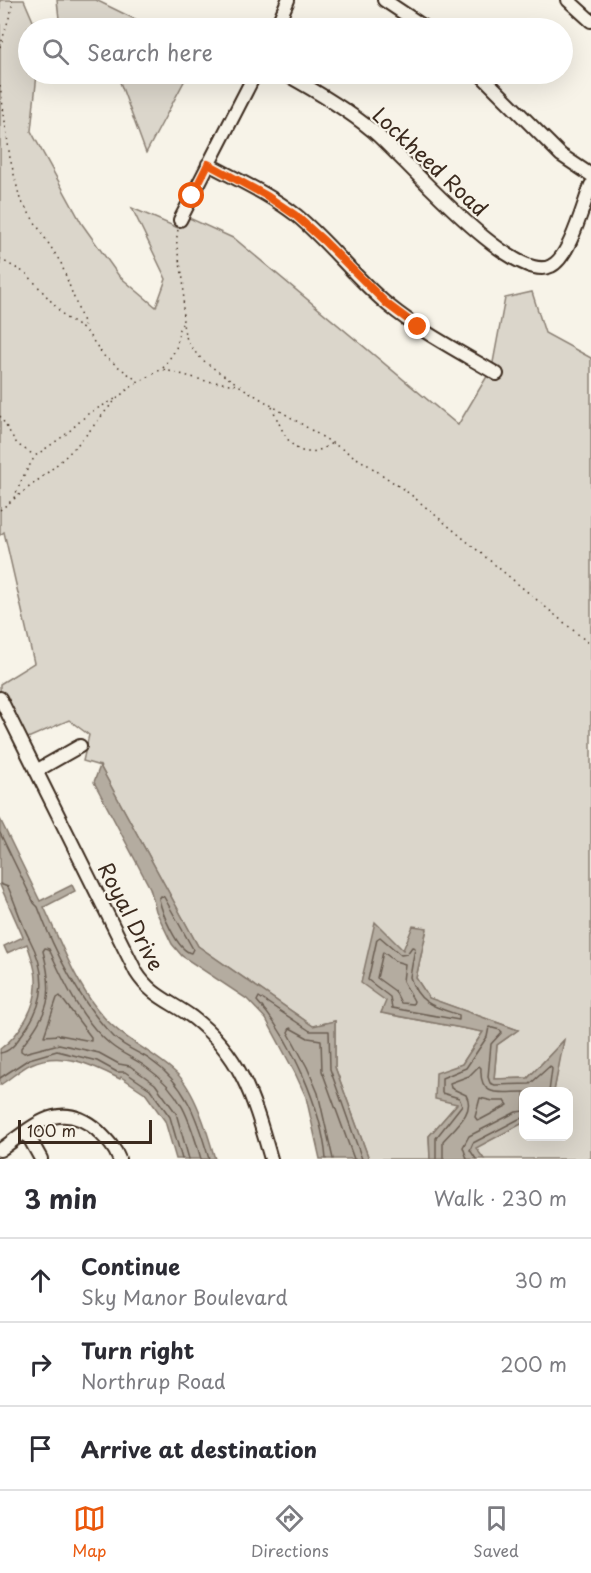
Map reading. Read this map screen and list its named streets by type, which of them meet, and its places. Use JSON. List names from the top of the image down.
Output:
{
  "streets": {
    "street": ["Lockheed Road", "Royal Drive"]
  },
  "scale_bar": "100 m",
  "page": {
    "search": "Search here",
    "scale": "100 m",
    "heading": ["3 min", "Walk · 230 m"],
    "list": [
      ["Continue", "Sky Manor Boulevard", "30 m"],
      ["Turn right", "Northrup Road", "200 m"],
      "Arrive at destination"
    ],
    "nav": ["Map", "Directions", "Saved"]
  }
}
